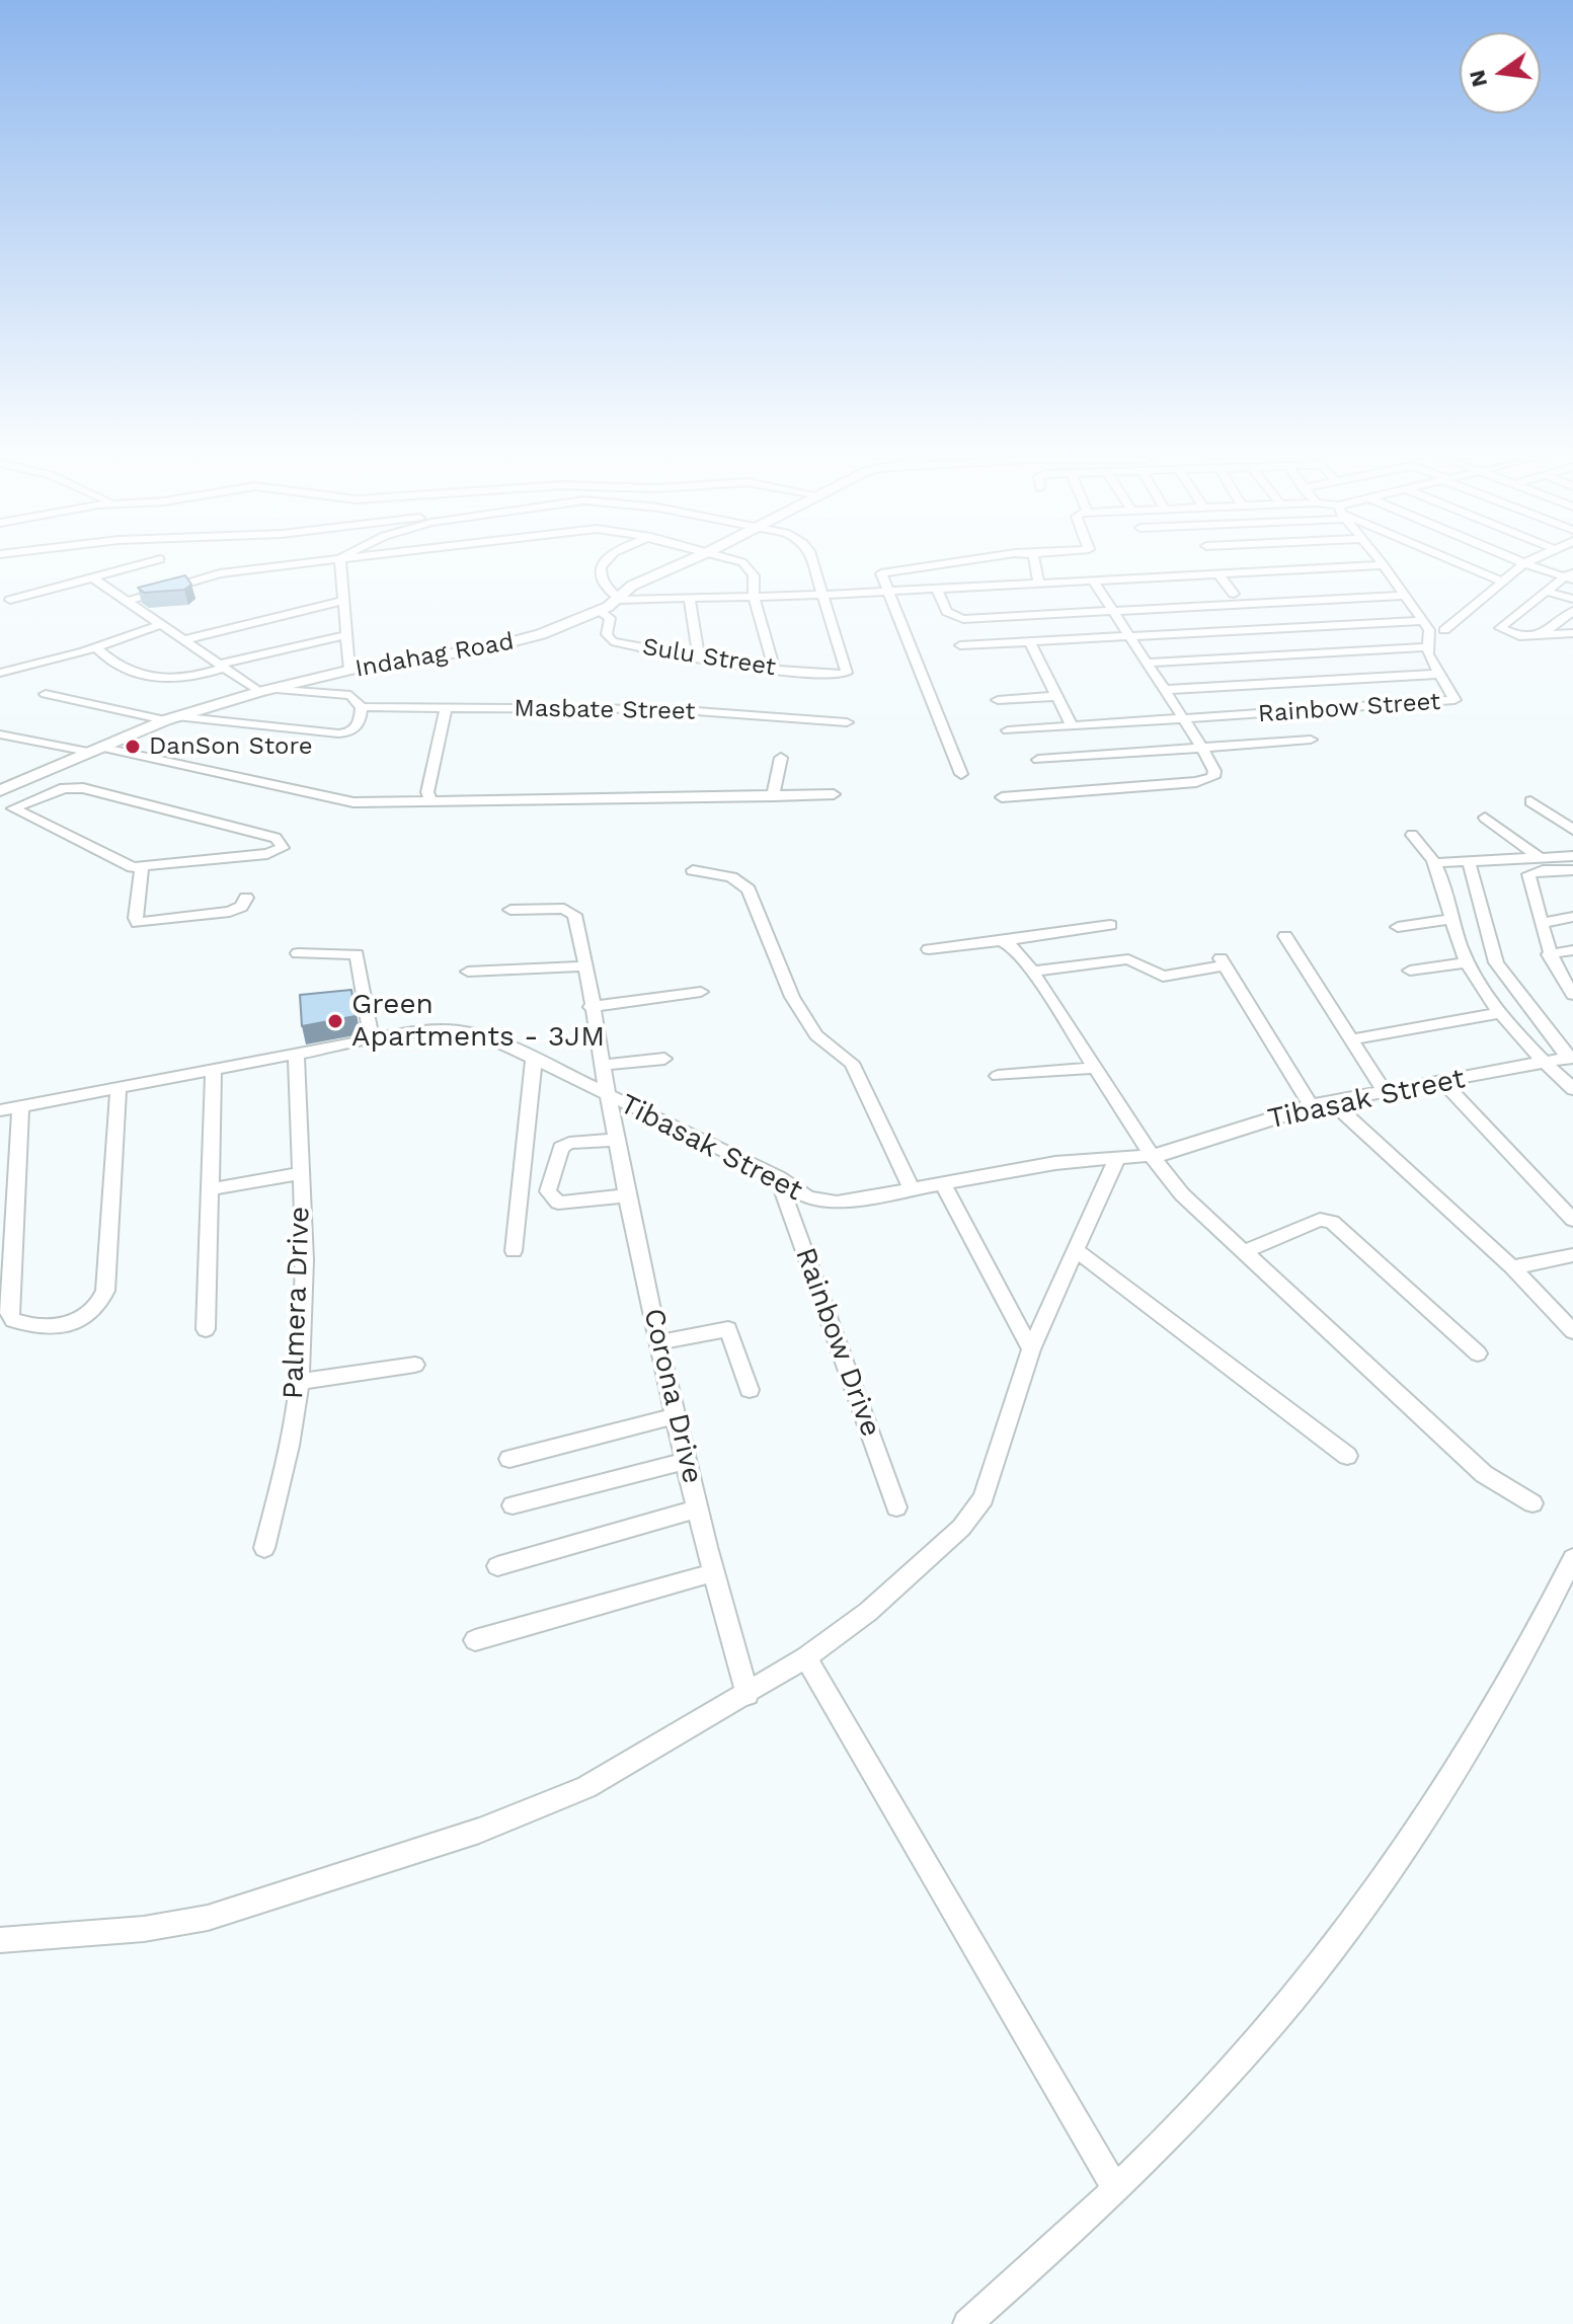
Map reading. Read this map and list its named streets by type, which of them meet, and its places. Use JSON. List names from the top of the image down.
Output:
{
  "streets": {
    "main road": ["Indahag Road"],
    "street": [
      "Sulu Street",
      "Rainbow Street",
      "Masbate Street",
      "Tibasak Street",
      "Palmera Drive",
      "Rainbow Drive",
      "Corona Drive"
    ]
  },
  "crossings": [
    ["Indahag Road", "Sulu Street"],
    ["Tibasak Street", "Palmera Drive"],
    ["Tibasak Street", "Rainbow Drive"],
    ["Tibasak Street", "Corona Drive"]
  ],
  "places": ["DanSon Store", "Green Apartments - 3JM"],
  "north": "left"
}
